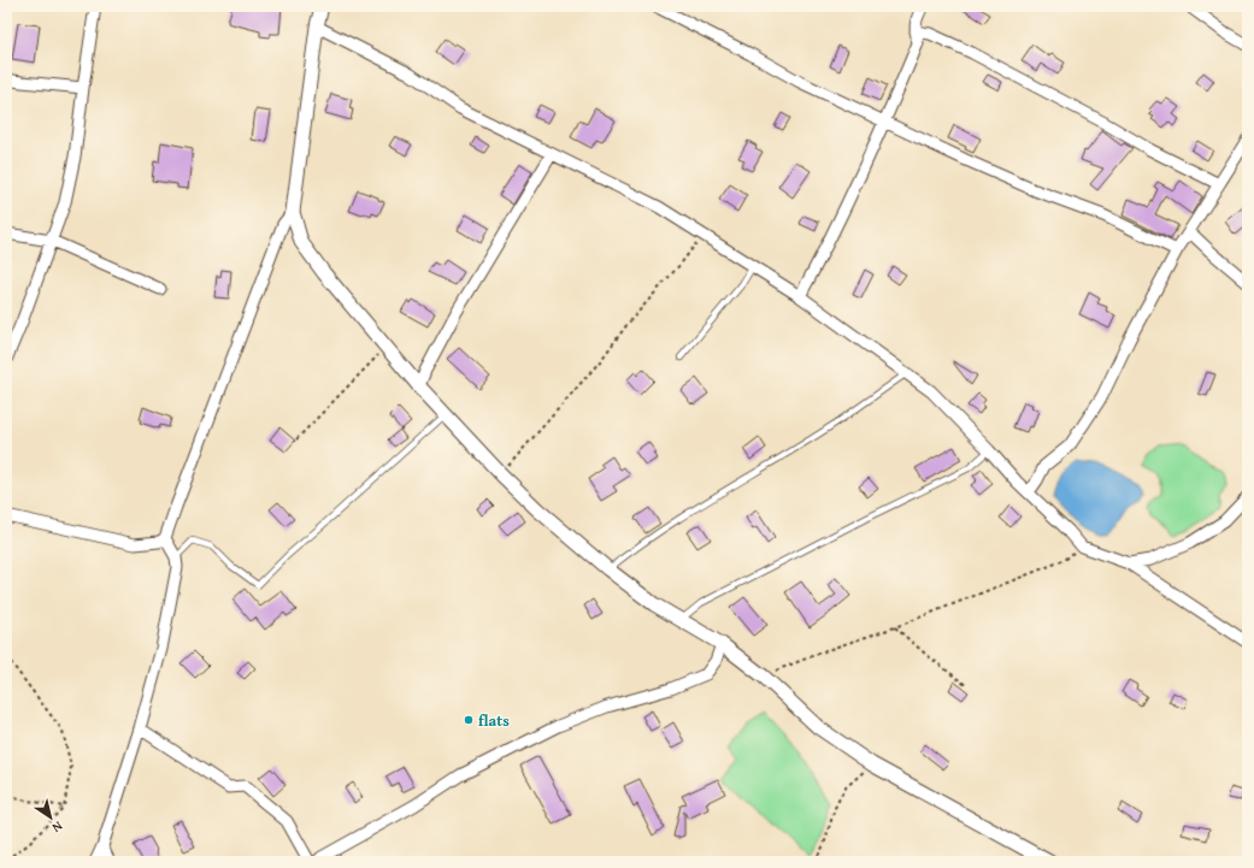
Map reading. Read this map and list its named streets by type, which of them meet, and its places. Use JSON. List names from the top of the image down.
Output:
{
  "places": ["flats"],
  "north": "bottom right"
}
